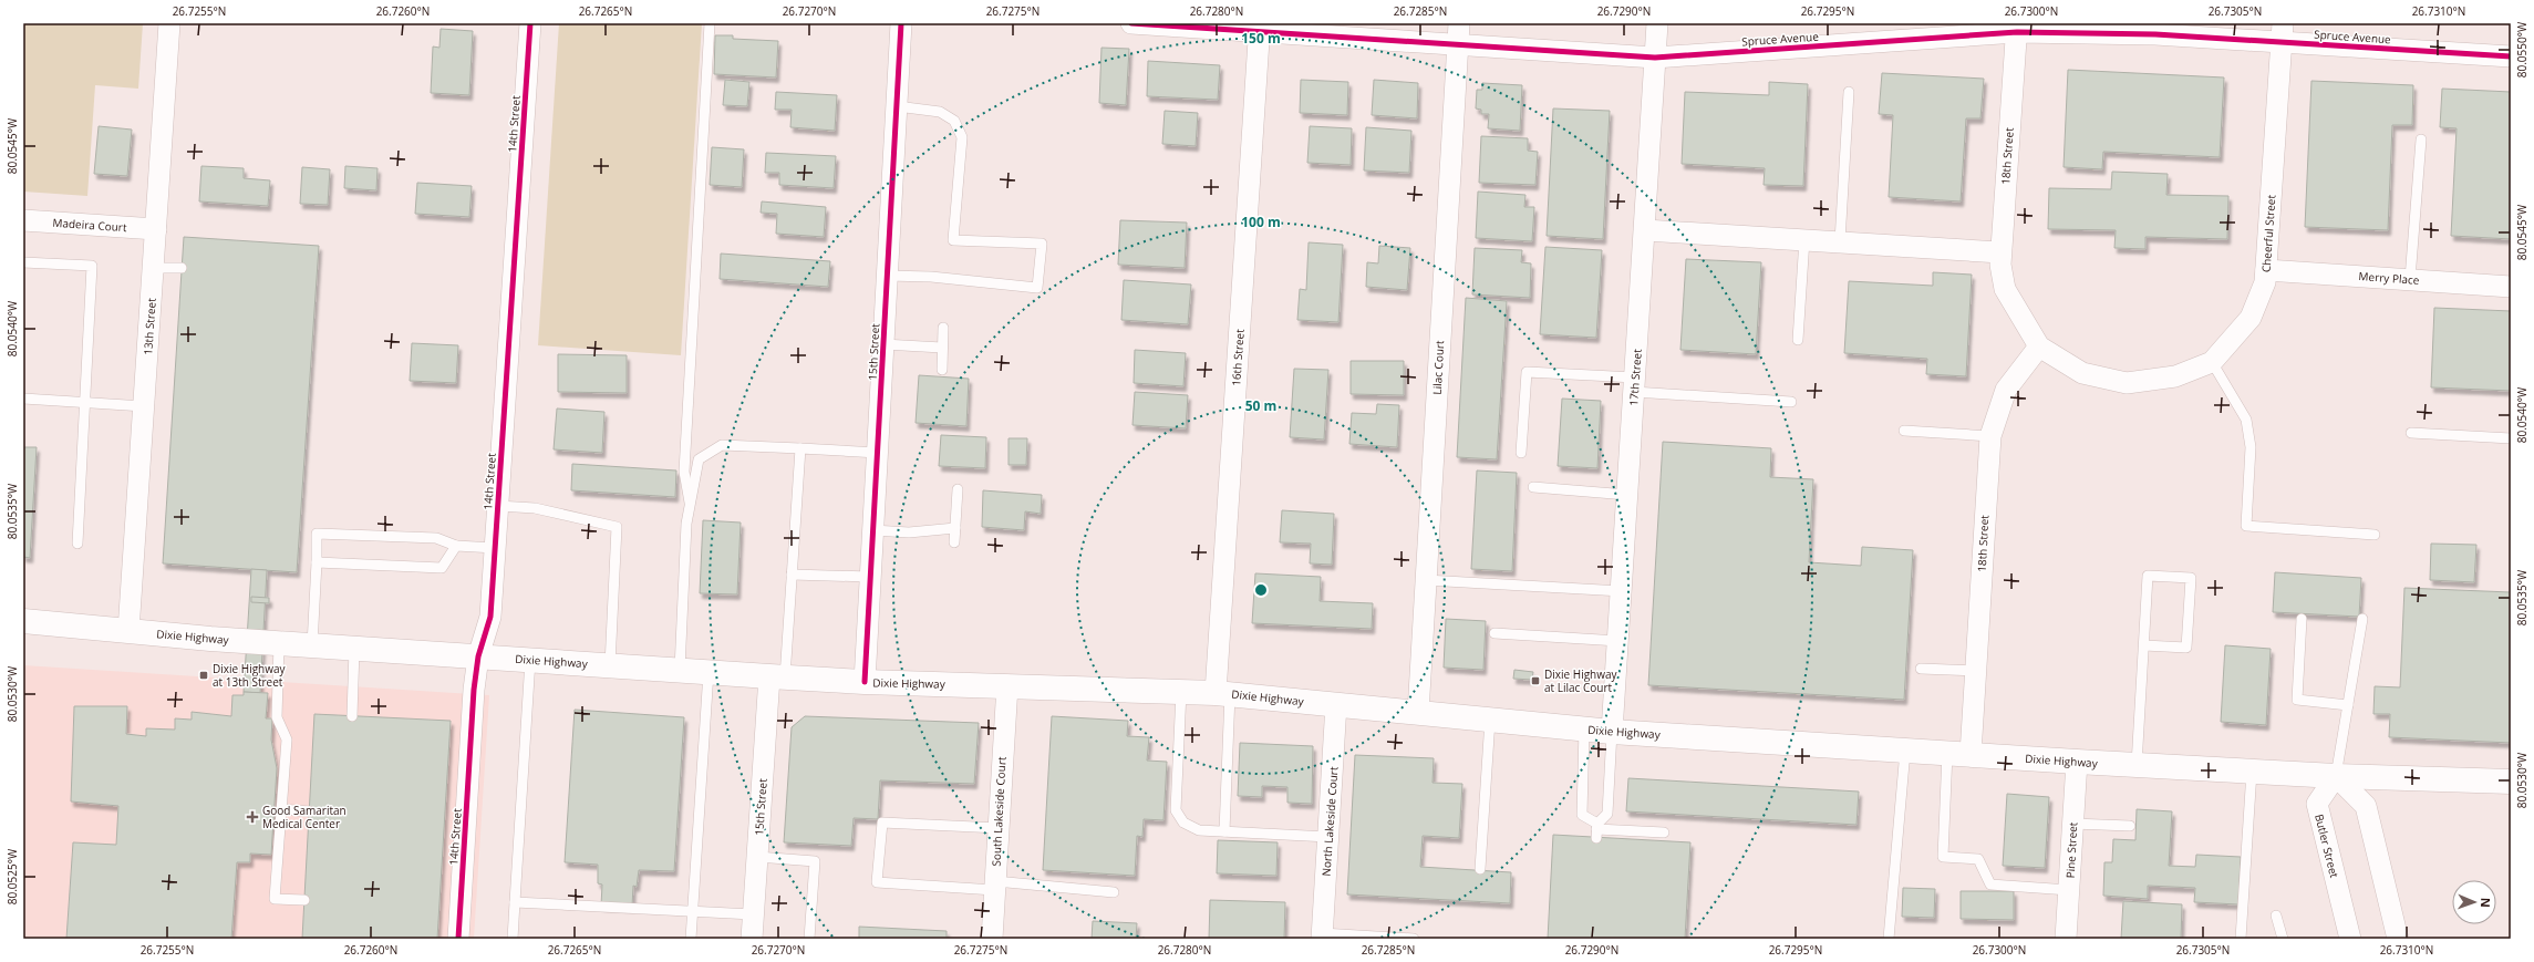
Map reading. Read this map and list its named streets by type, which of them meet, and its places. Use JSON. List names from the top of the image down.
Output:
{
  "streets": {
    "main road": ["Dixie Highway"],
    "street": [
      "Spruce Avenue",
      "14th Street",
      "18th Street",
      "Madeira Court",
      "Cheerful Street",
      "Merry Place",
      "13th Street",
      "15th Street",
      "16th Street",
      "Lilac Court",
      "17th Street",
      "South Lakeside Court",
      "North Lakeside Court",
      "Butler Street",
      "Pine Street"
    ]
  },
  "crossings": [
    ["Spruce Avenue", "18th Street"],
    ["Spruce Avenue", "Cheerful Street"],
    ["Spruce Avenue", "16th Street"],
    ["Spruce Avenue", "Lilac Court"],
    ["Spruce Avenue", "17th Street"],
    ["14th Street", "Dixie Highway"],
    ["18th Street", "Cheerful Street"],
    ["18th Street", "Dixie Highway"],
    ["Madeira Court", "13th Street"],
    ["Cheerful Street", "Merry Place"],
    ["13th Street", "Dixie Highway"],
    ["15th Street", "Dixie Highway"],
    ["16th Street", "Dixie Highway"],
    ["Lilac Court", "Dixie Highway"],
    ["17th Street", "Dixie Highway"],
    ["Dixie Highway", "South Lakeside Court"],
    ["Dixie Highway", "North Lakeside Court"],
    ["Dixie Highway", "Butler Street"],
    ["Dixie Highway", "Pine Street"]
  ],
  "places": {
    "transit": ["Dixie Highway at 13th Street", "Dixie Highway at Lilac Court"],
    "health": ["Good Samaritan Medical Center"]
  },
  "north": "right",
  "coordinates": [
    "26.7255°N",
    "26.7260°N",
    "26.7265°N",
    "26.7270°N",
    "26.7275°N",
    "26.7280°N",
    "26.7285°N",
    "26.7290°N",
    "26.7295°N",
    "26.7300°N",
    "26.7305°N",
    "26.7310°N",
    "80.0550°W",
    "80.0545°W",
    "80.0540°W",
    "80.0535°W",
    "80.0530°W",
    "80.0525°W"
  ],
  "rings": ["150 m", "100 m", "50 m"]
}
